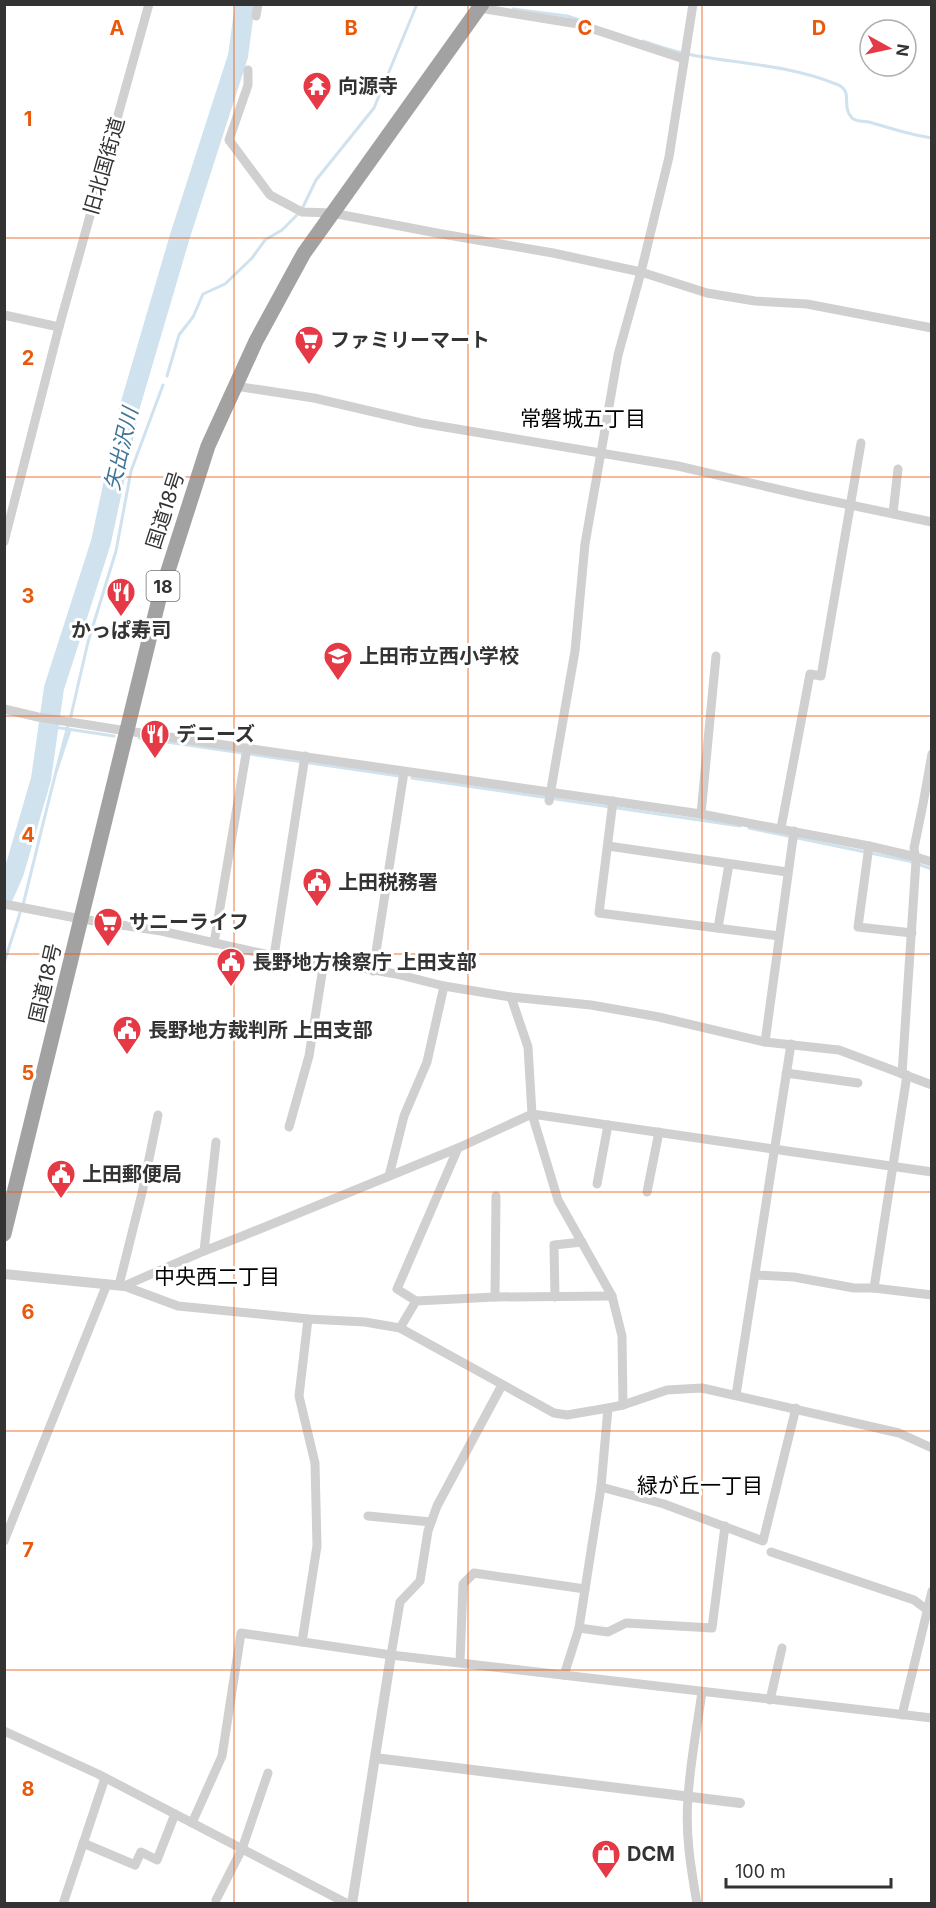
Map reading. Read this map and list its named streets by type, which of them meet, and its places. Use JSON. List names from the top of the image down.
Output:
{
  "streets": {
    "highway": ["国道18号", "18"],
    "street": ["旧北国街道"]
  },
  "districts": ["常磐城五丁目", "中央西二丁目", "緑が丘一丁目"],
  "water": ["矢出沢川"],
  "places": {
    "temple": ["向源寺"],
    "supermarket": ["ファミリーマート", "サニーライフ"],
    "restaurant": ["かっぱ寿司", "デニーズ"],
    "school or university": ["上田市立西小学校"],
    "public building": [
      "上田税務署",
      "長野地方検察庁 上田支部",
      "長野地方裁判所 上田支部",
      "上田郵便局"
    ],
    "shop": ["DCM"]
  },
  "scale_bar": "100 m",
  "north": "right",
  "grid": {
    "columns": [
      "A",
      "B",
      "C",
      "D"
    ],
    "rows": [
      "1",
      "2",
      "3",
      "4",
      "5",
      "6",
      "7",
      "8"
    ]
  }
}
